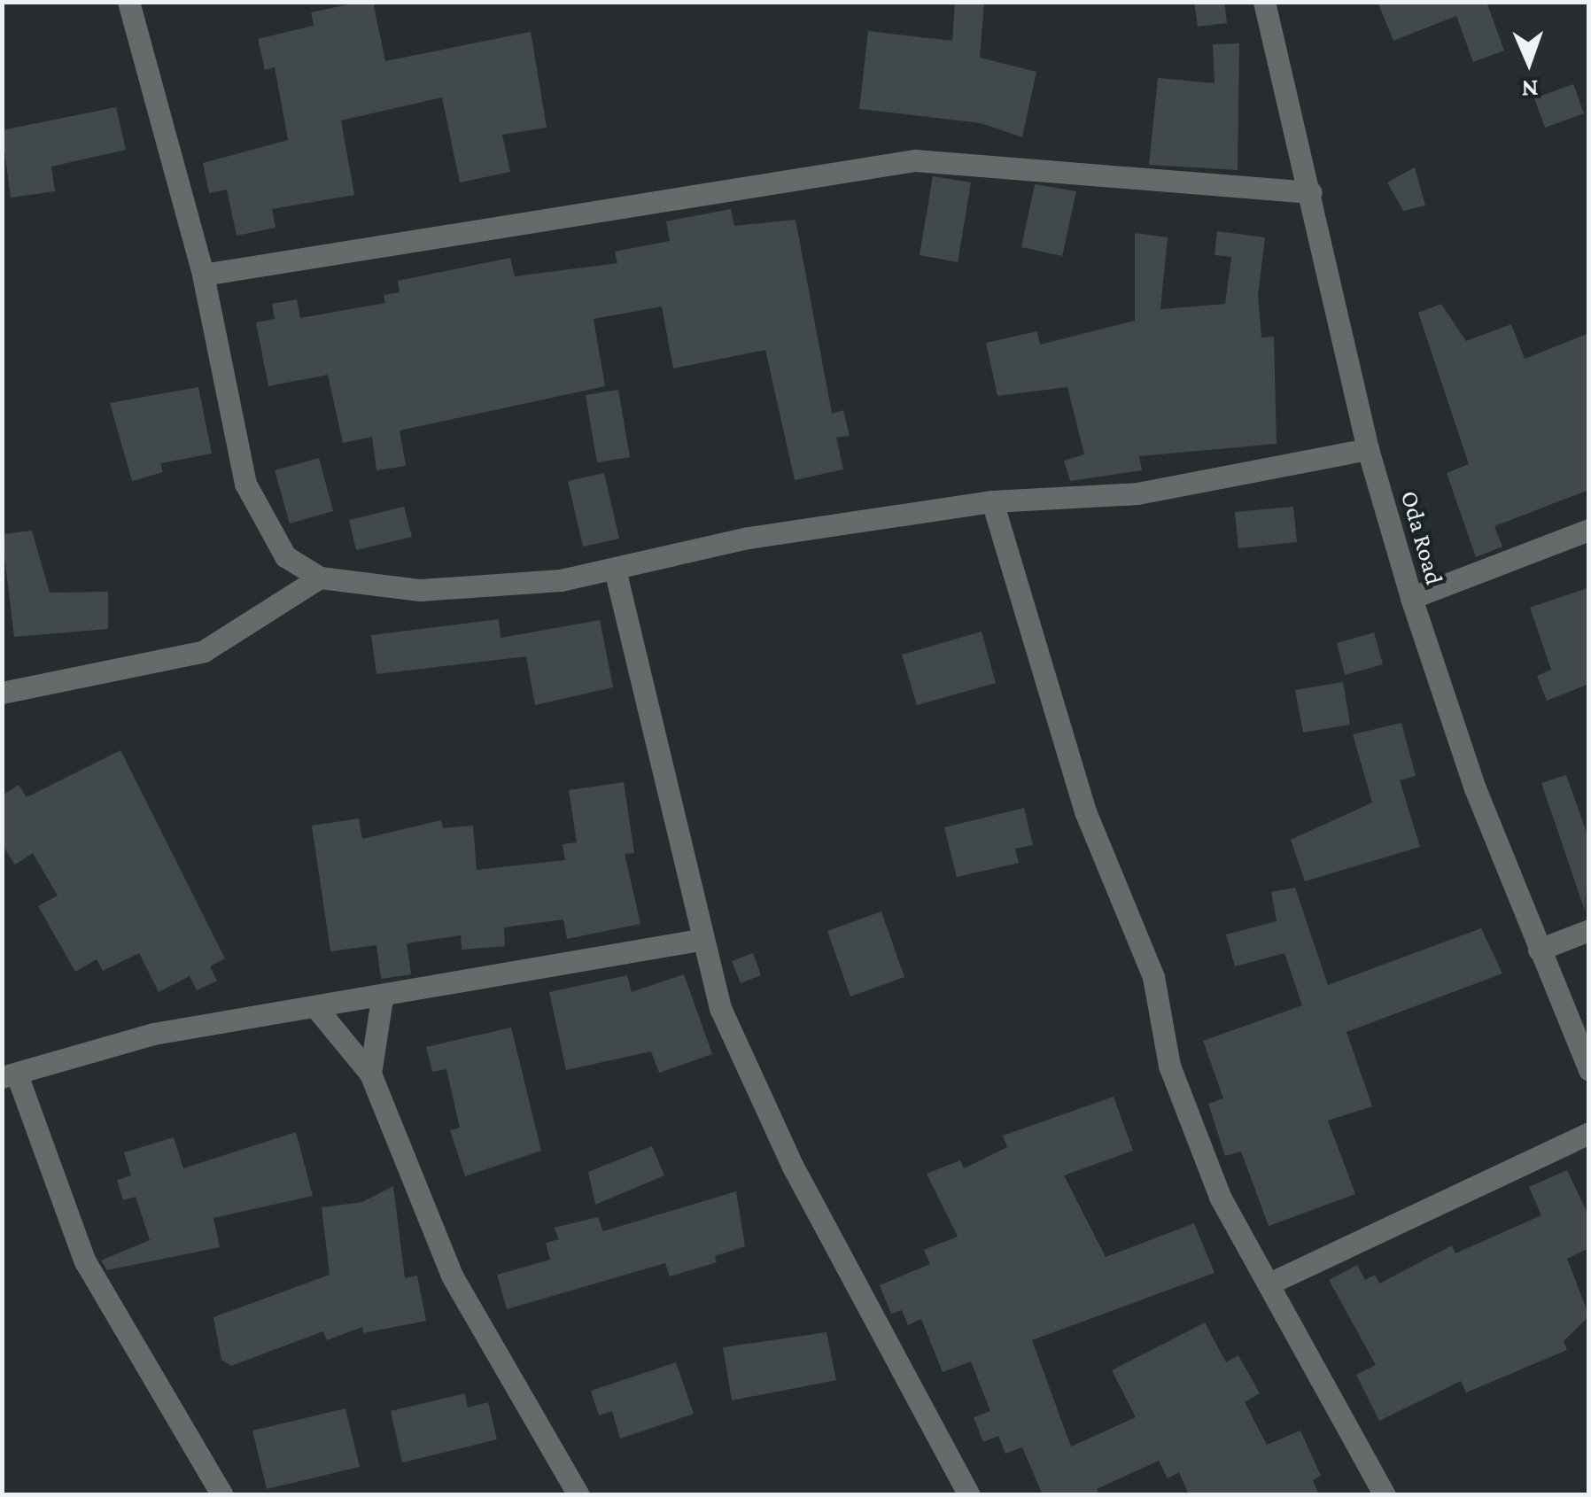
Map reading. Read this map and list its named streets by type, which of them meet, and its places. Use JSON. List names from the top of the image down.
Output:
{
  "streets": {
    "street": ["Oda Road"]
  },
  "north": "bottom"
}
